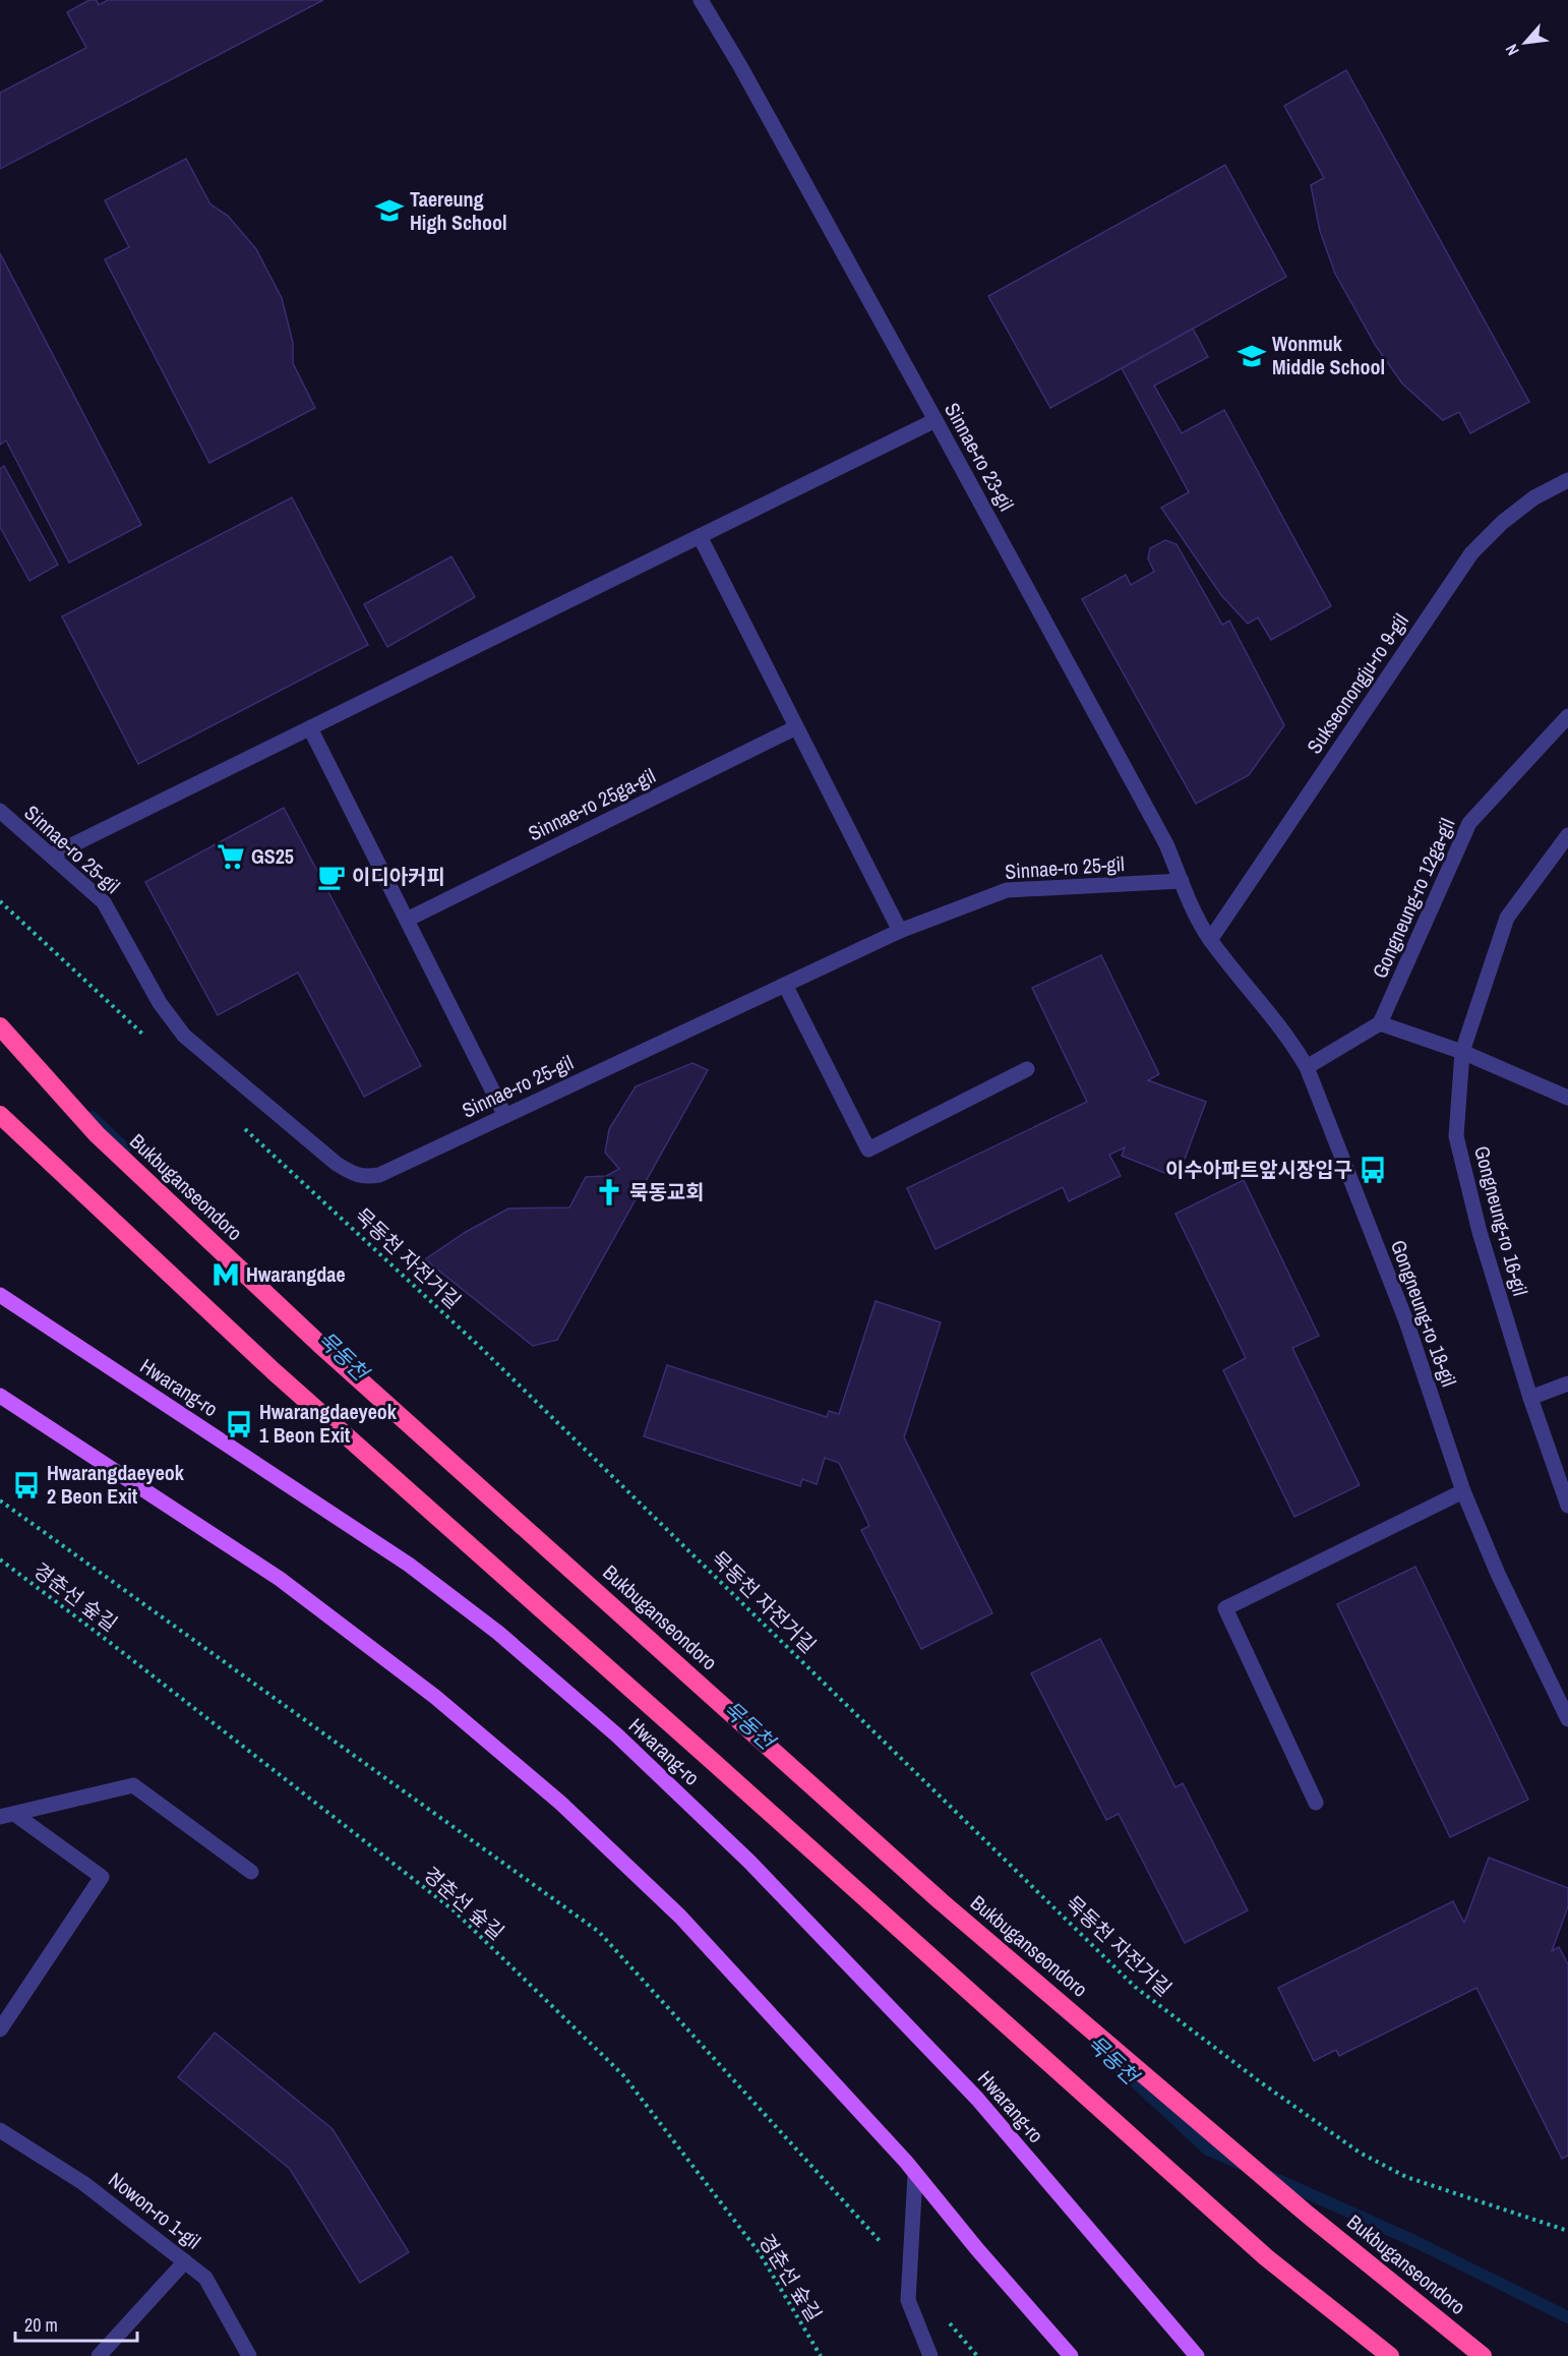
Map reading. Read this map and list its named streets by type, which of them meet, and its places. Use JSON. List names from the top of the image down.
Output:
{
  "streets": {
    "highway": ["Bukbuganseondoro"],
    "main road": ["Hwarang-ro"],
    "street": [
      "Sinnae-ro 23-gil",
      "Sukseonongju-ro 9-gil",
      "Sinnae-ro 25ga-gil",
      "Sinnae-ro 25-gil",
      "Gongneung-ro 12ga-gil",
      "Gongneung-ro 16-gil",
      "Gongneung-ro 18-gil",
      "Nowon-ro 1-gil"
    ],
    "path": ["묵동천 자전거길", "경춘선 숲길"]
  },
  "crossings": [
    ["Sinnae-ro 23-gil", "Sukseonongju-ro 9-gil"],
    ["Sinnae-ro 23-gil", "Sinnae-ro 25-gil"],
    ["Sinnae-ro 23-gil", "Gongneung-ro 18-gil"],
    ["Sukseonongju-ro 9-gil", "Gongneung-ro 18-gil"]
  ],
  "water": ["묵동천"],
  "places": {
    "school or university": ["Taereung High School", "Wonmuk Middle School"],
    "supermarket": ["GS25"],
    "cafe": ["이디아커피"],
    "bus stop": ["이수아파트앞시장입구", "Hwarangdaeyeok 1 Beon Exit", "Hwarangdaeyeok 2 Beon Exit"],
    "church": ["묵동교회"],
    "metro station": ["Hwarangdae"]
  },
  "scale_bar": "20 m",
  "north": "bottom left"
}
